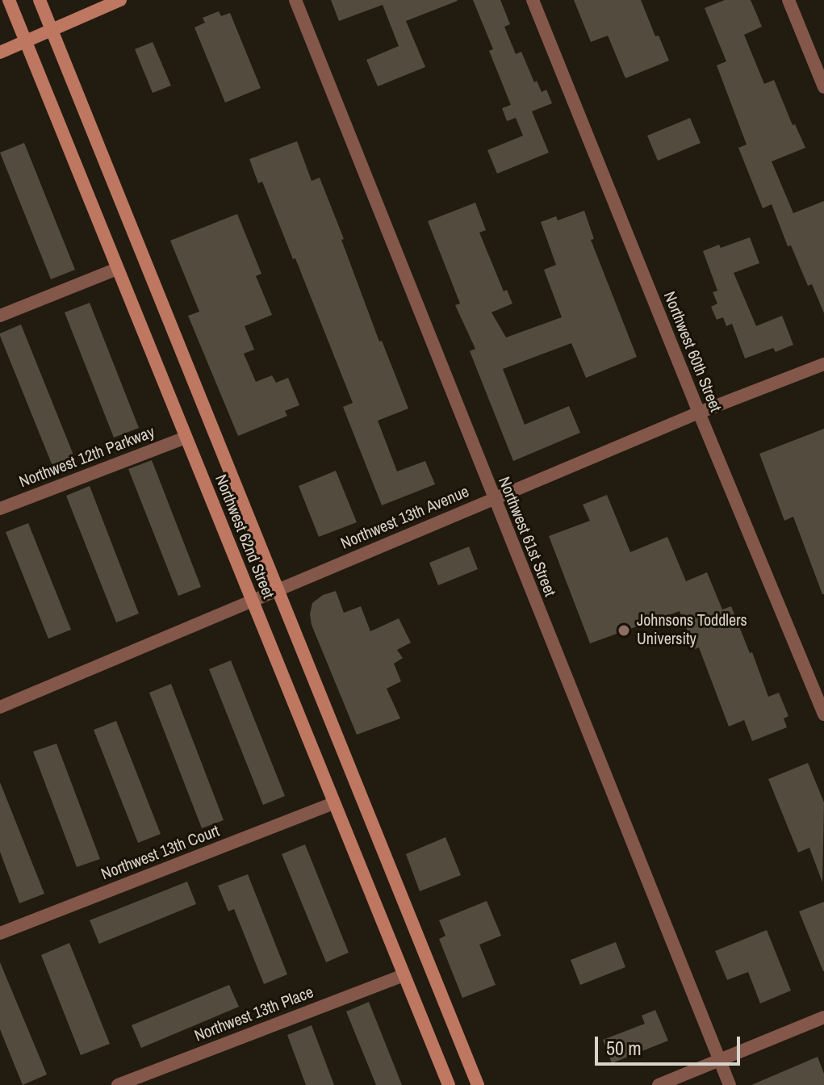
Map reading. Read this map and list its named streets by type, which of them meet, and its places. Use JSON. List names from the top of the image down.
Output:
{
  "streets": {
    "main road": ["Northwest 62nd Street"],
    "street": [
      "Northwest 60th Street",
      "Northwest 12th Parkway",
      "Northwest 13th Avenue",
      "Northwest 61st Street",
      "Northwest 13th Court",
      "Northwest 13th Place"
    ]
  },
  "crossings": [
    ["Northwest 60th Street", "Northwest 13th Avenue"],
    ["Northwest 12th Parkway", "Northwest 62nd Street"],
    ["Northwest 13th Avenue", "Northwest 62nd Street"],
    ["Northwest 13th Avenue", "Northwest 61st Street"],
    ["Northwest 62nd Street", "Northwest 13th Court"],
    ["Northwest 62nd Street", "Northwest 13th Place"]
  ],
  "places": ["Johnsons Toddlers University"],
  "scale_bar": "50 m"
}
